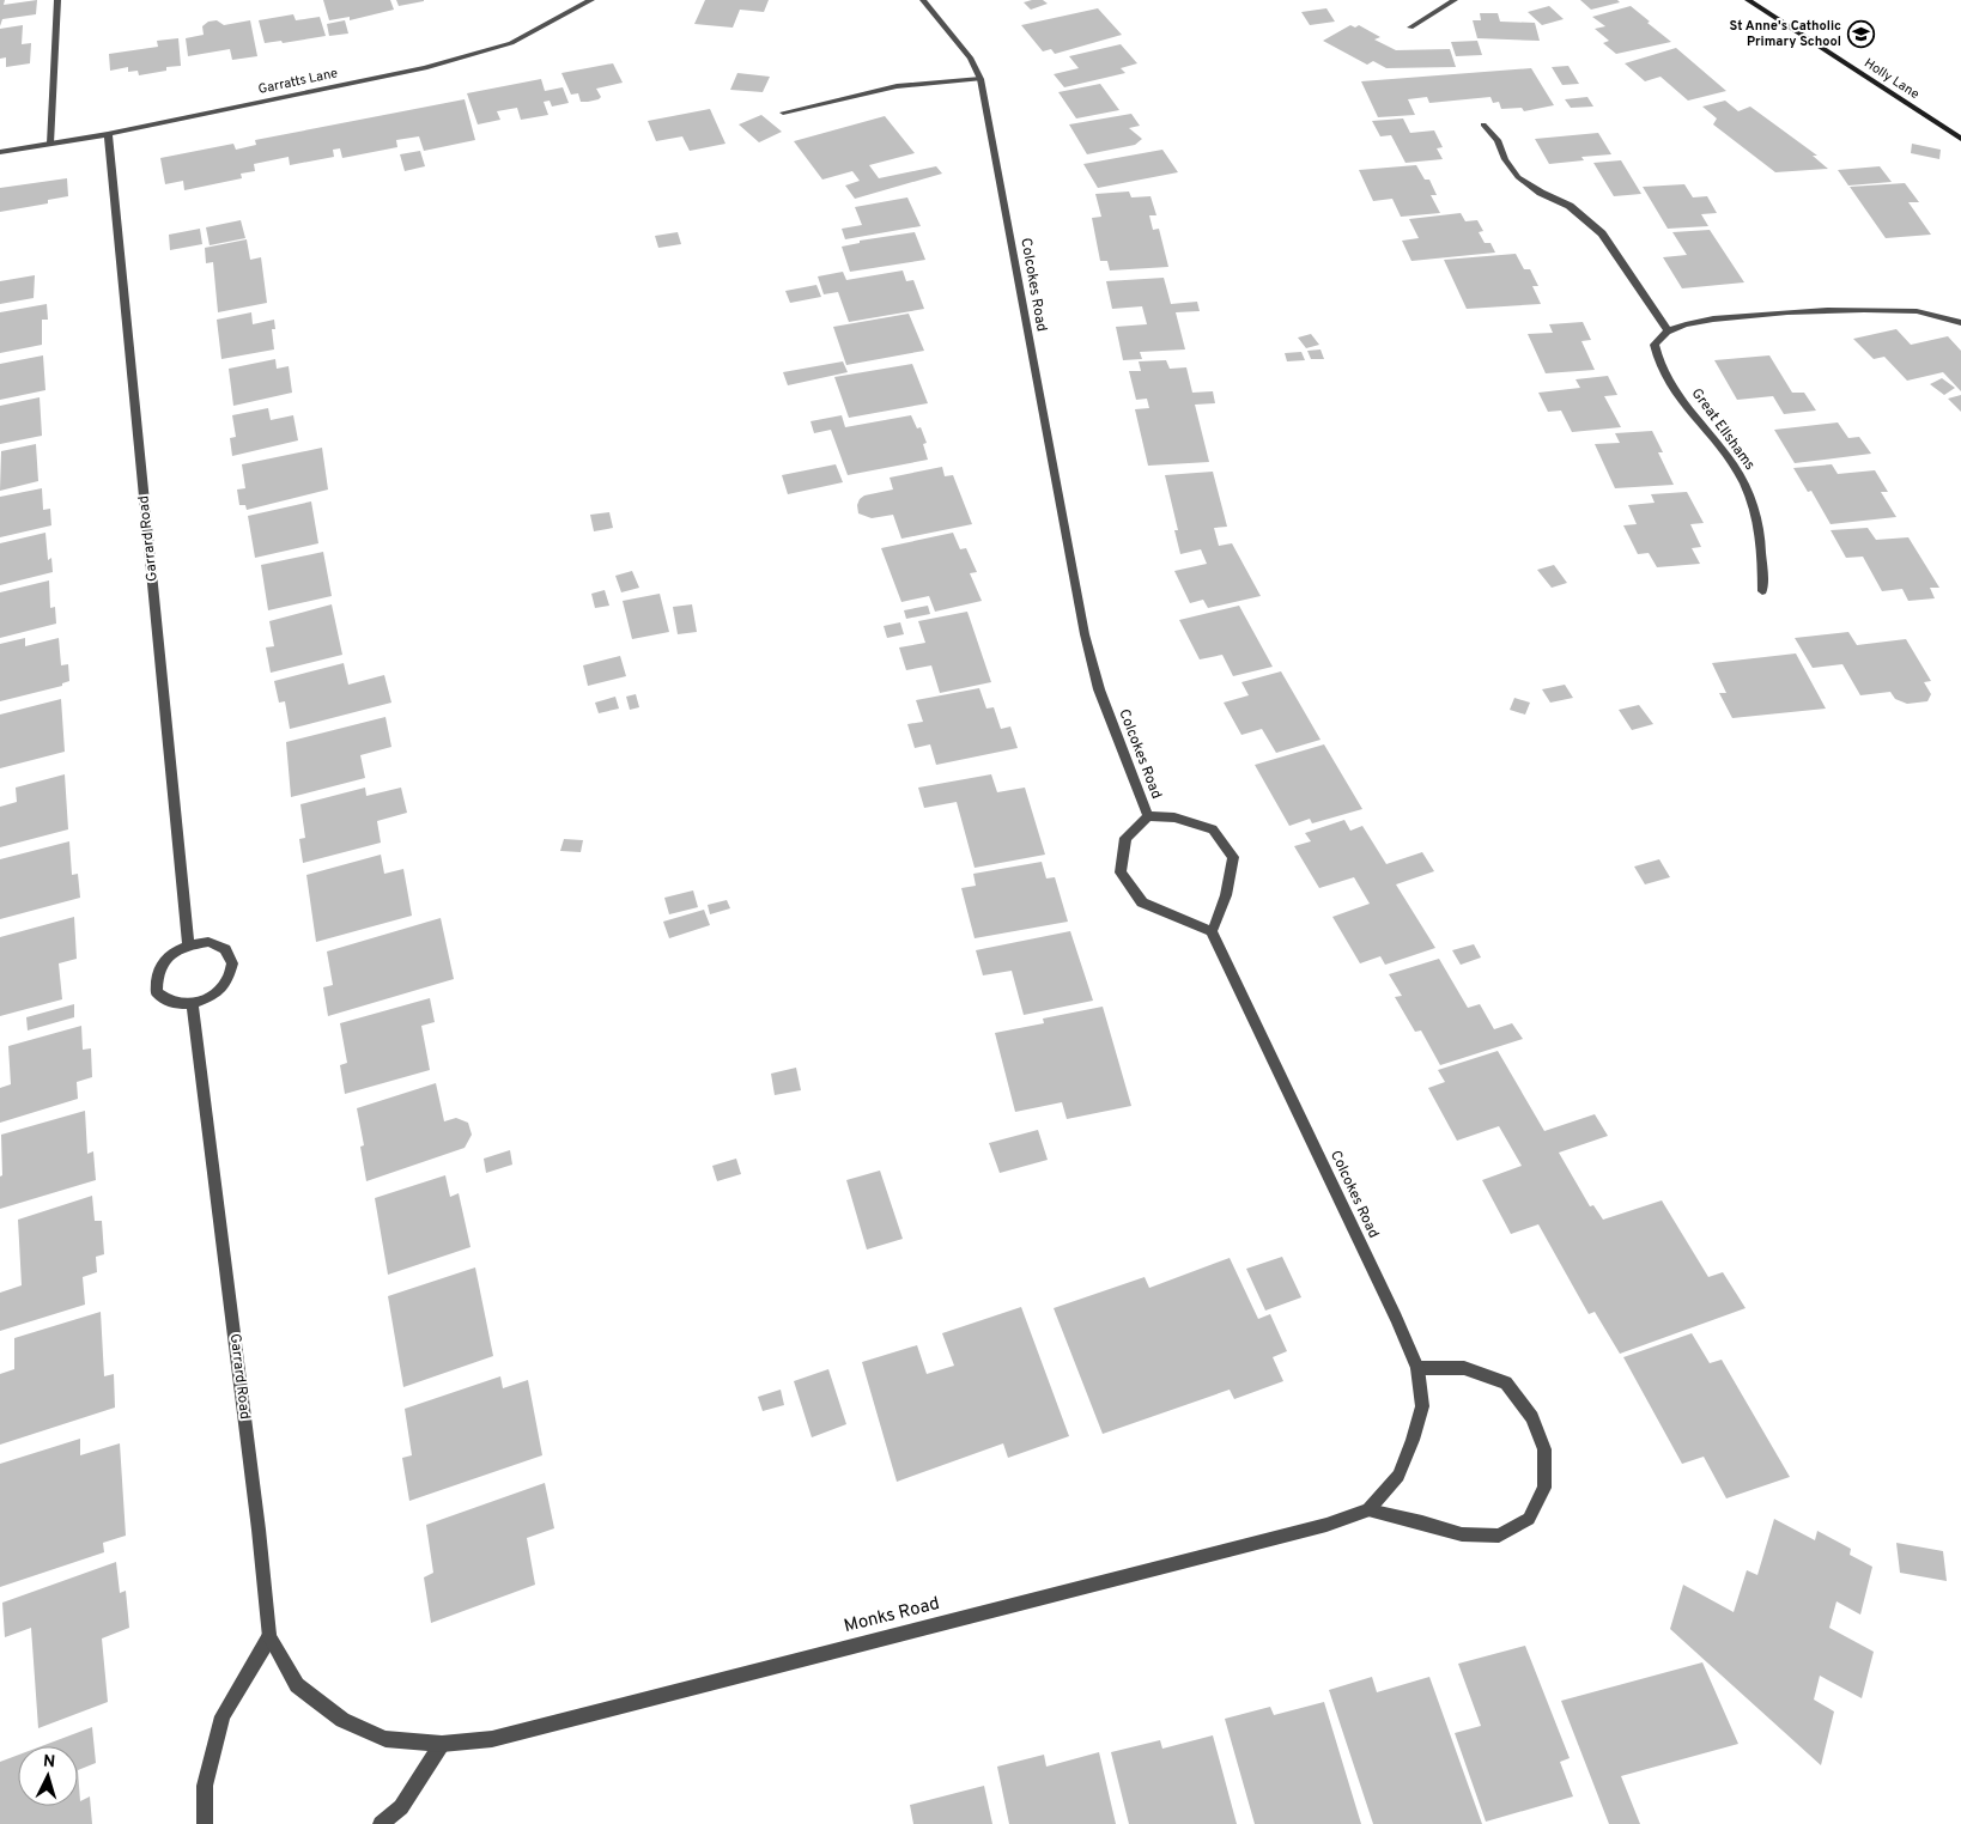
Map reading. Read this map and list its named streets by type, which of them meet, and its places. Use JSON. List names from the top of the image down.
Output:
{
  "streets": {
    "main road": ["Holly Lane"],
    "street": [
      "Garratts Lane",
      "Colcokes Road",
      "Great Ellshams",
      "Garrard Road",
      "Monks Road"
    ]
  },
  "crossings": [
    ["Garratts Lane", "Garrard Road"],
    ["Colcokes Road", "Monks Road"],
    ["Garrard Road", "Monks Road"]
  ],
  "places": {
    "school or university": ["St Anne's Catholic Primary School"]
  },
  "north": "top"
}
